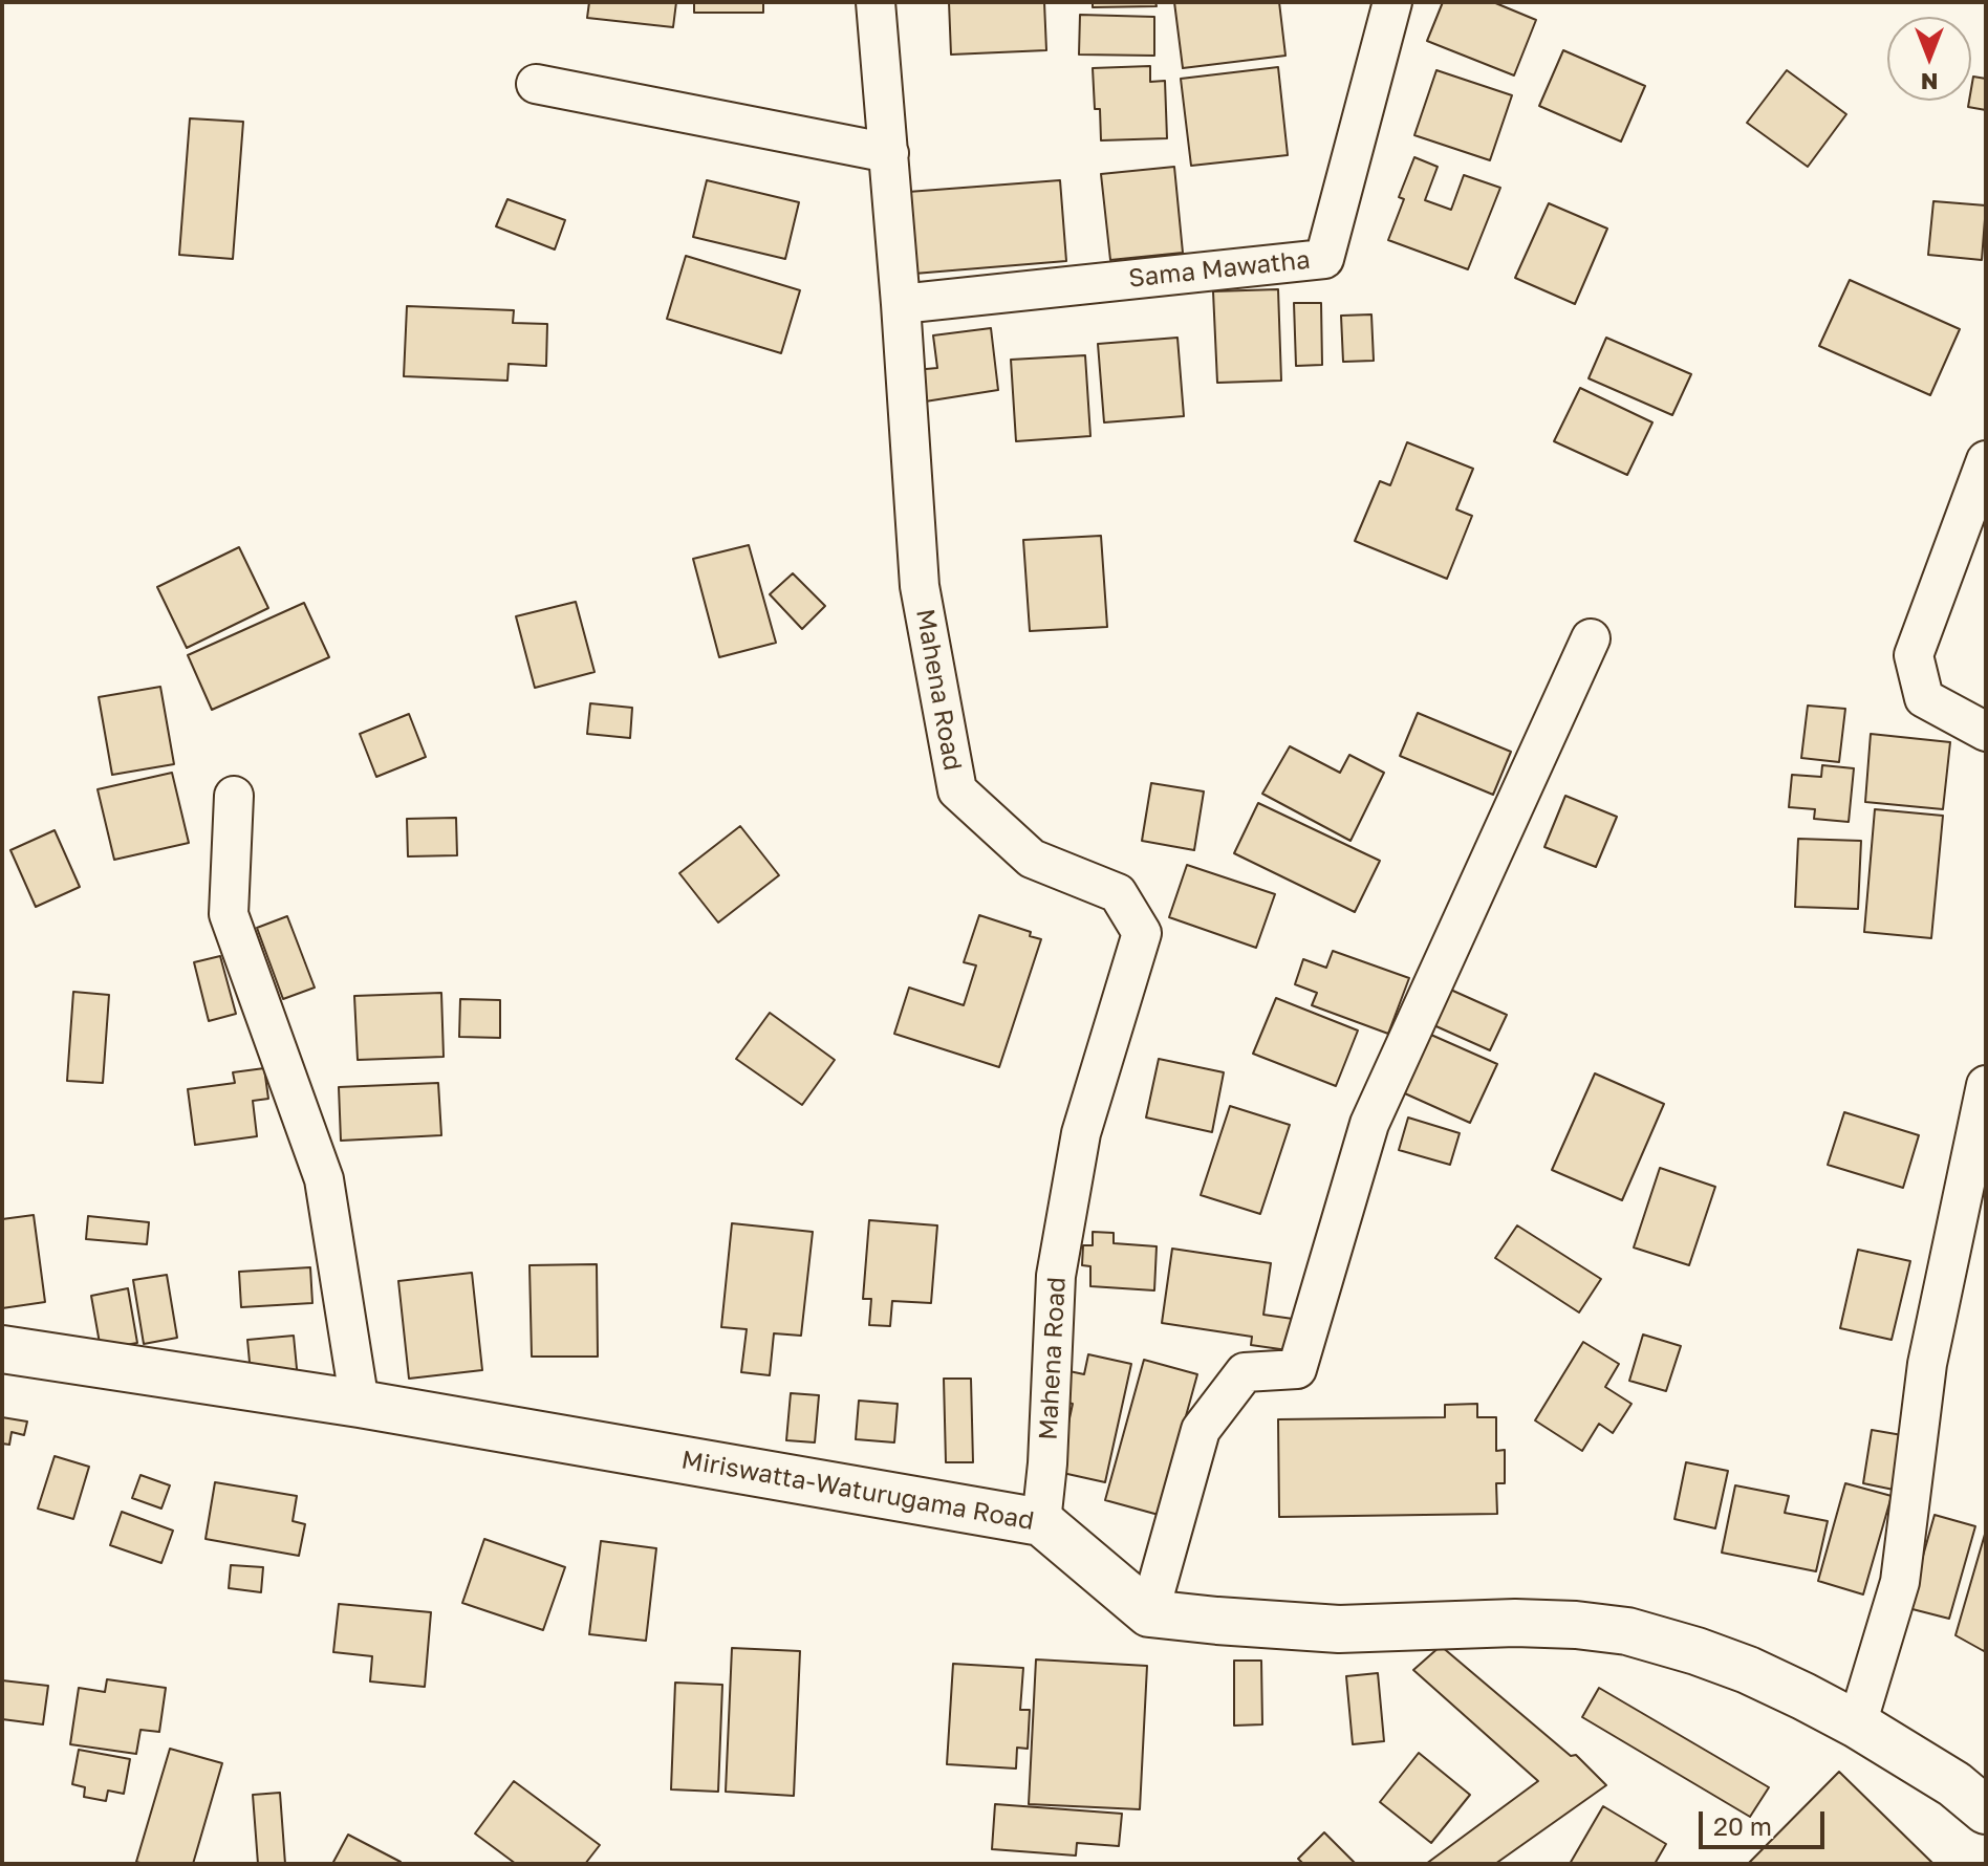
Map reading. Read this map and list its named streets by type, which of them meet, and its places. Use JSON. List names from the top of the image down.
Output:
{
  "streets": {
    "main road": ["Miriswatta-Waturugama Road"],
    "street": ["Sama Mawatha", "Mahena Road"]
  },
  "crossings": [
    ["Sama Mawatha", "Mahena Road"],
    ["Mahena Road", "Miriswatta-Waturugama Road"]
  ],
  "scale_bar": "20 m",
  "north": "bottom"
}
